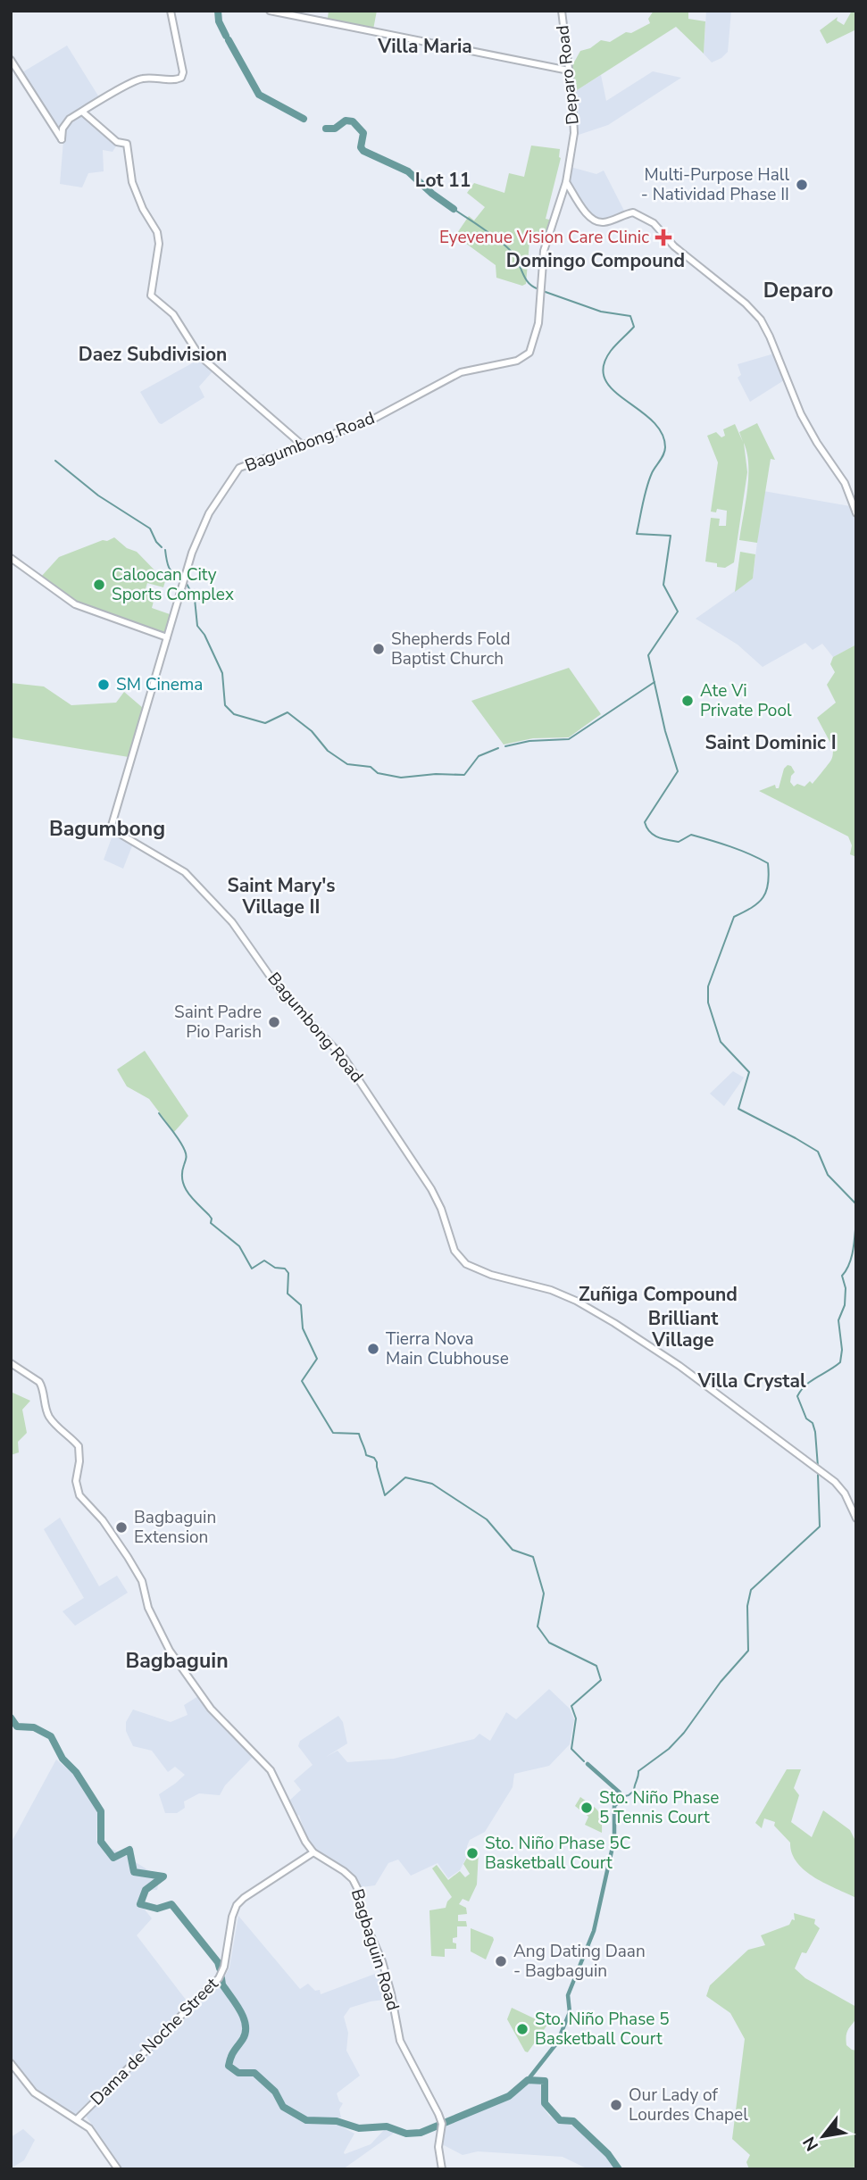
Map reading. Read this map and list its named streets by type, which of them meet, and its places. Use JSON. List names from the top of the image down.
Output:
{
  "streets": {
    "street": [
      "Deparo Road",
      "Bagumbong Road",
      "Bagbaguin Road",
      "Dama de Noche Street"
    ]
  },
  "crossings": [
    ["Deparo Road", "Bagumbong Road"],
    ["Bagbaguin Road", "Dama de Noche Street"]
  ],
  "districts": [
    "Villa Maria",
    "Lot 11",
    "Domingo Compound",
    "Deparo",
    "Daez Subdivision",
    "Saint Dominic I",
    "Bagumbong",
    "Saint Mary's Village II",
    "Zuñiga Compound",
    "Brilliant Village",
    "Villa Crystal",
    "Bagbaguin"
  ],
  "places": {
    "other": [
      "Multi-Purpose Hall - Natividad Phase II",
      "Caloocan City Sports Complex",
      "Shepherds Fold Baptist Church",
      "SM Cinema",
      "Ate Vi Private Pool",
      "Saint Padre Pio Parish",
      "Tierra Nova Main Clubhouse",
      "Bagbaguin Extension",
      "Sto. Niño Phase 5 Tennis Court",
      "Sto. Niño Phase 5C Basketball Court",
      "Ang Dating Daan - Bagbaguin",
      "Sto. Niño Phase 5 Basketball Court",
      "Our Lady of Lourdes Chapel"
    ],
    "health": ["Eyevenue Vision Care Clinic"]
  },
  "north": "bottom left"
}
